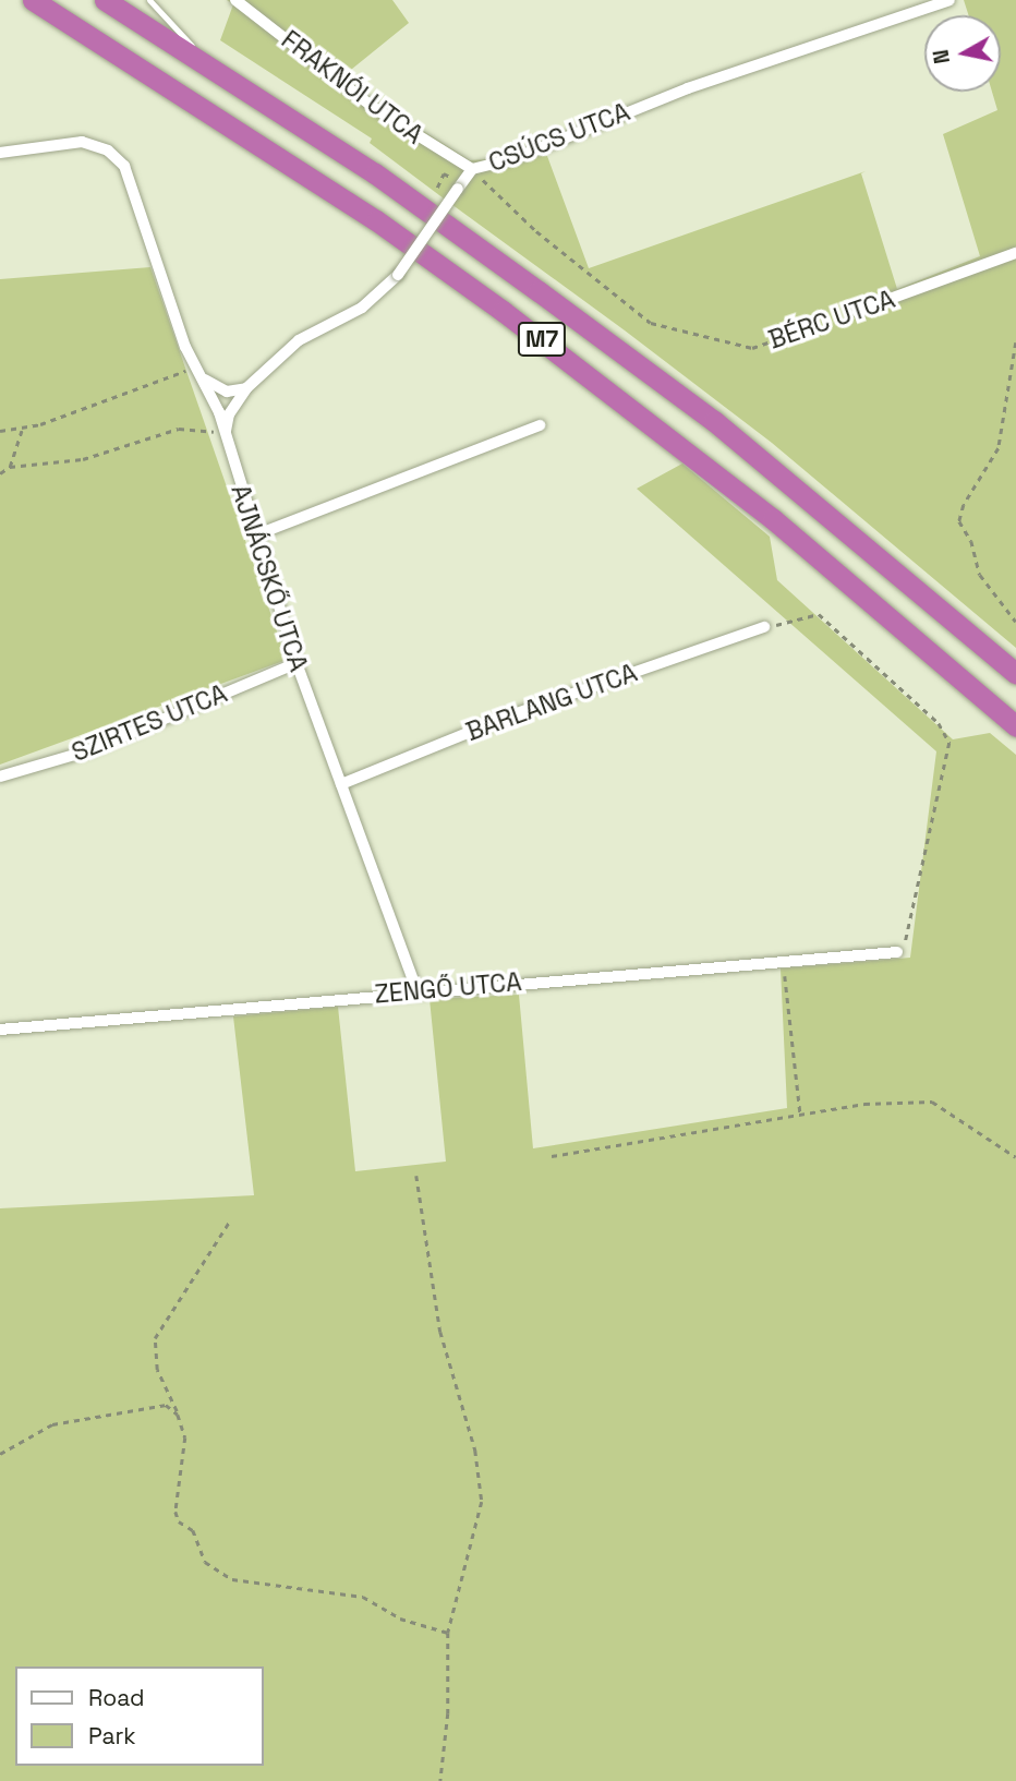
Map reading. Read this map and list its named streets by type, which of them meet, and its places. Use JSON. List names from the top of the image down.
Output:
{
  "streets": {
    "highway": ["M7"],
    "street": [
      "FRAKNÓI UTCA",
      "CSÚCS UTCA",
      "BÉRC UTCA",
      "AJNÁCSKŐ UTCA",
      "BARLANG UTCA",
      "SZIRTES UTCA",
      "ZENGŐ UTCA"
    ]
  },
  "crossings": [
    ["FRAKNÓI UTCA", "CSÚCS UTCA"],
    ["FRAKNÓI UTCA", "BÉRC UTCA"],
    ["CSÚCS UTCA", "BÉRC UTCA"],
    ["CSÚCS UTCA", "AJNÁCSKŐ UTCA"],
    ["AJNÁCSKŐ UTCA", "BARLANG UTCA"],
    ["AJNÁCSKŐ UTCA", "SZIRTES UTCA"],
    ["AJNÁCSKŐ UTCA", "ZENGŐ UTCA"]
  ],
  "legend": ["Road", "Park"],
  "north": "left"
}
